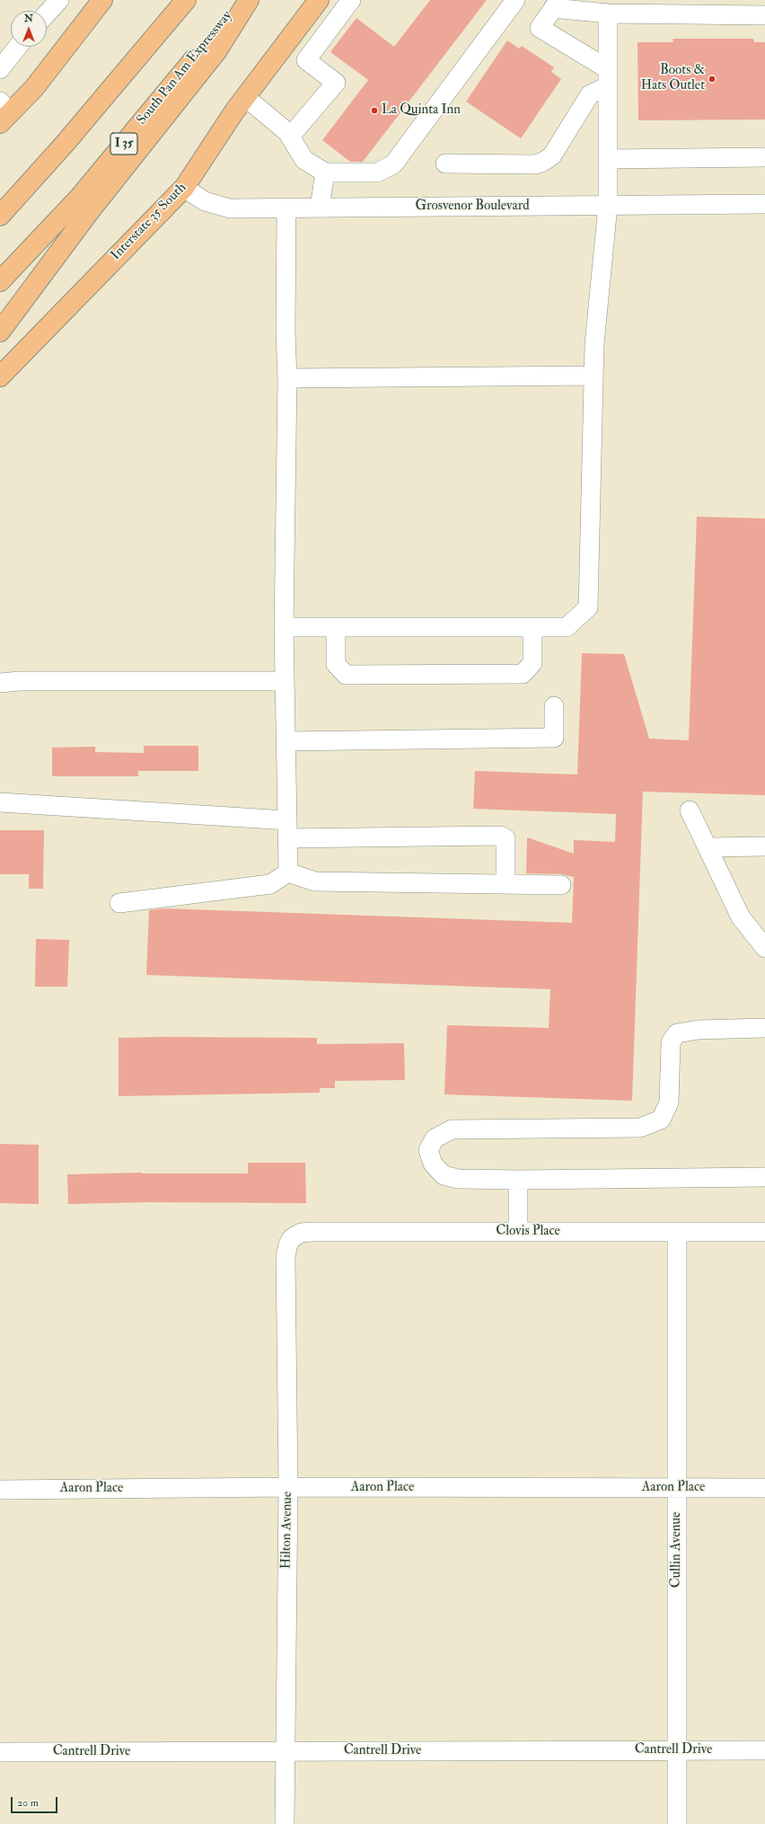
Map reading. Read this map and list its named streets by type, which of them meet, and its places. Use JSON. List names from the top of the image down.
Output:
{
  "streets": {
    "main road": ["South Pan Am Expressway", "I 35", "Interstate 35 South"],
    "street": [
      "Grosvenor Boulevard",
      "Clovis Place",
      "Aaron Place",
      "Hilton Avenue",
      "Cullin Avenue",
      "Cantrell Drive"
    ]
  },
  "crossings": [
    ["Grosvenor Boulevard", "Interstate 35 South"],
    ["Clovis Place", "Hilton Avenue"],
    ["Clovis Place", "Cullin Avenue"],
    ["Aaron Place", "Hilton Avenue"],
    ["Aaron Place", "Cullin Avenue"],
    ["Hilton Avenue", "Cantrell Drive"],
    ["Cullin Avenue", "Cantrell Drive"]
  ],
  "places": ["Boots & Hats Outlet", "La Quinta Inn"],
  "scale_bar": "20 m",
  "north": "top"
}
